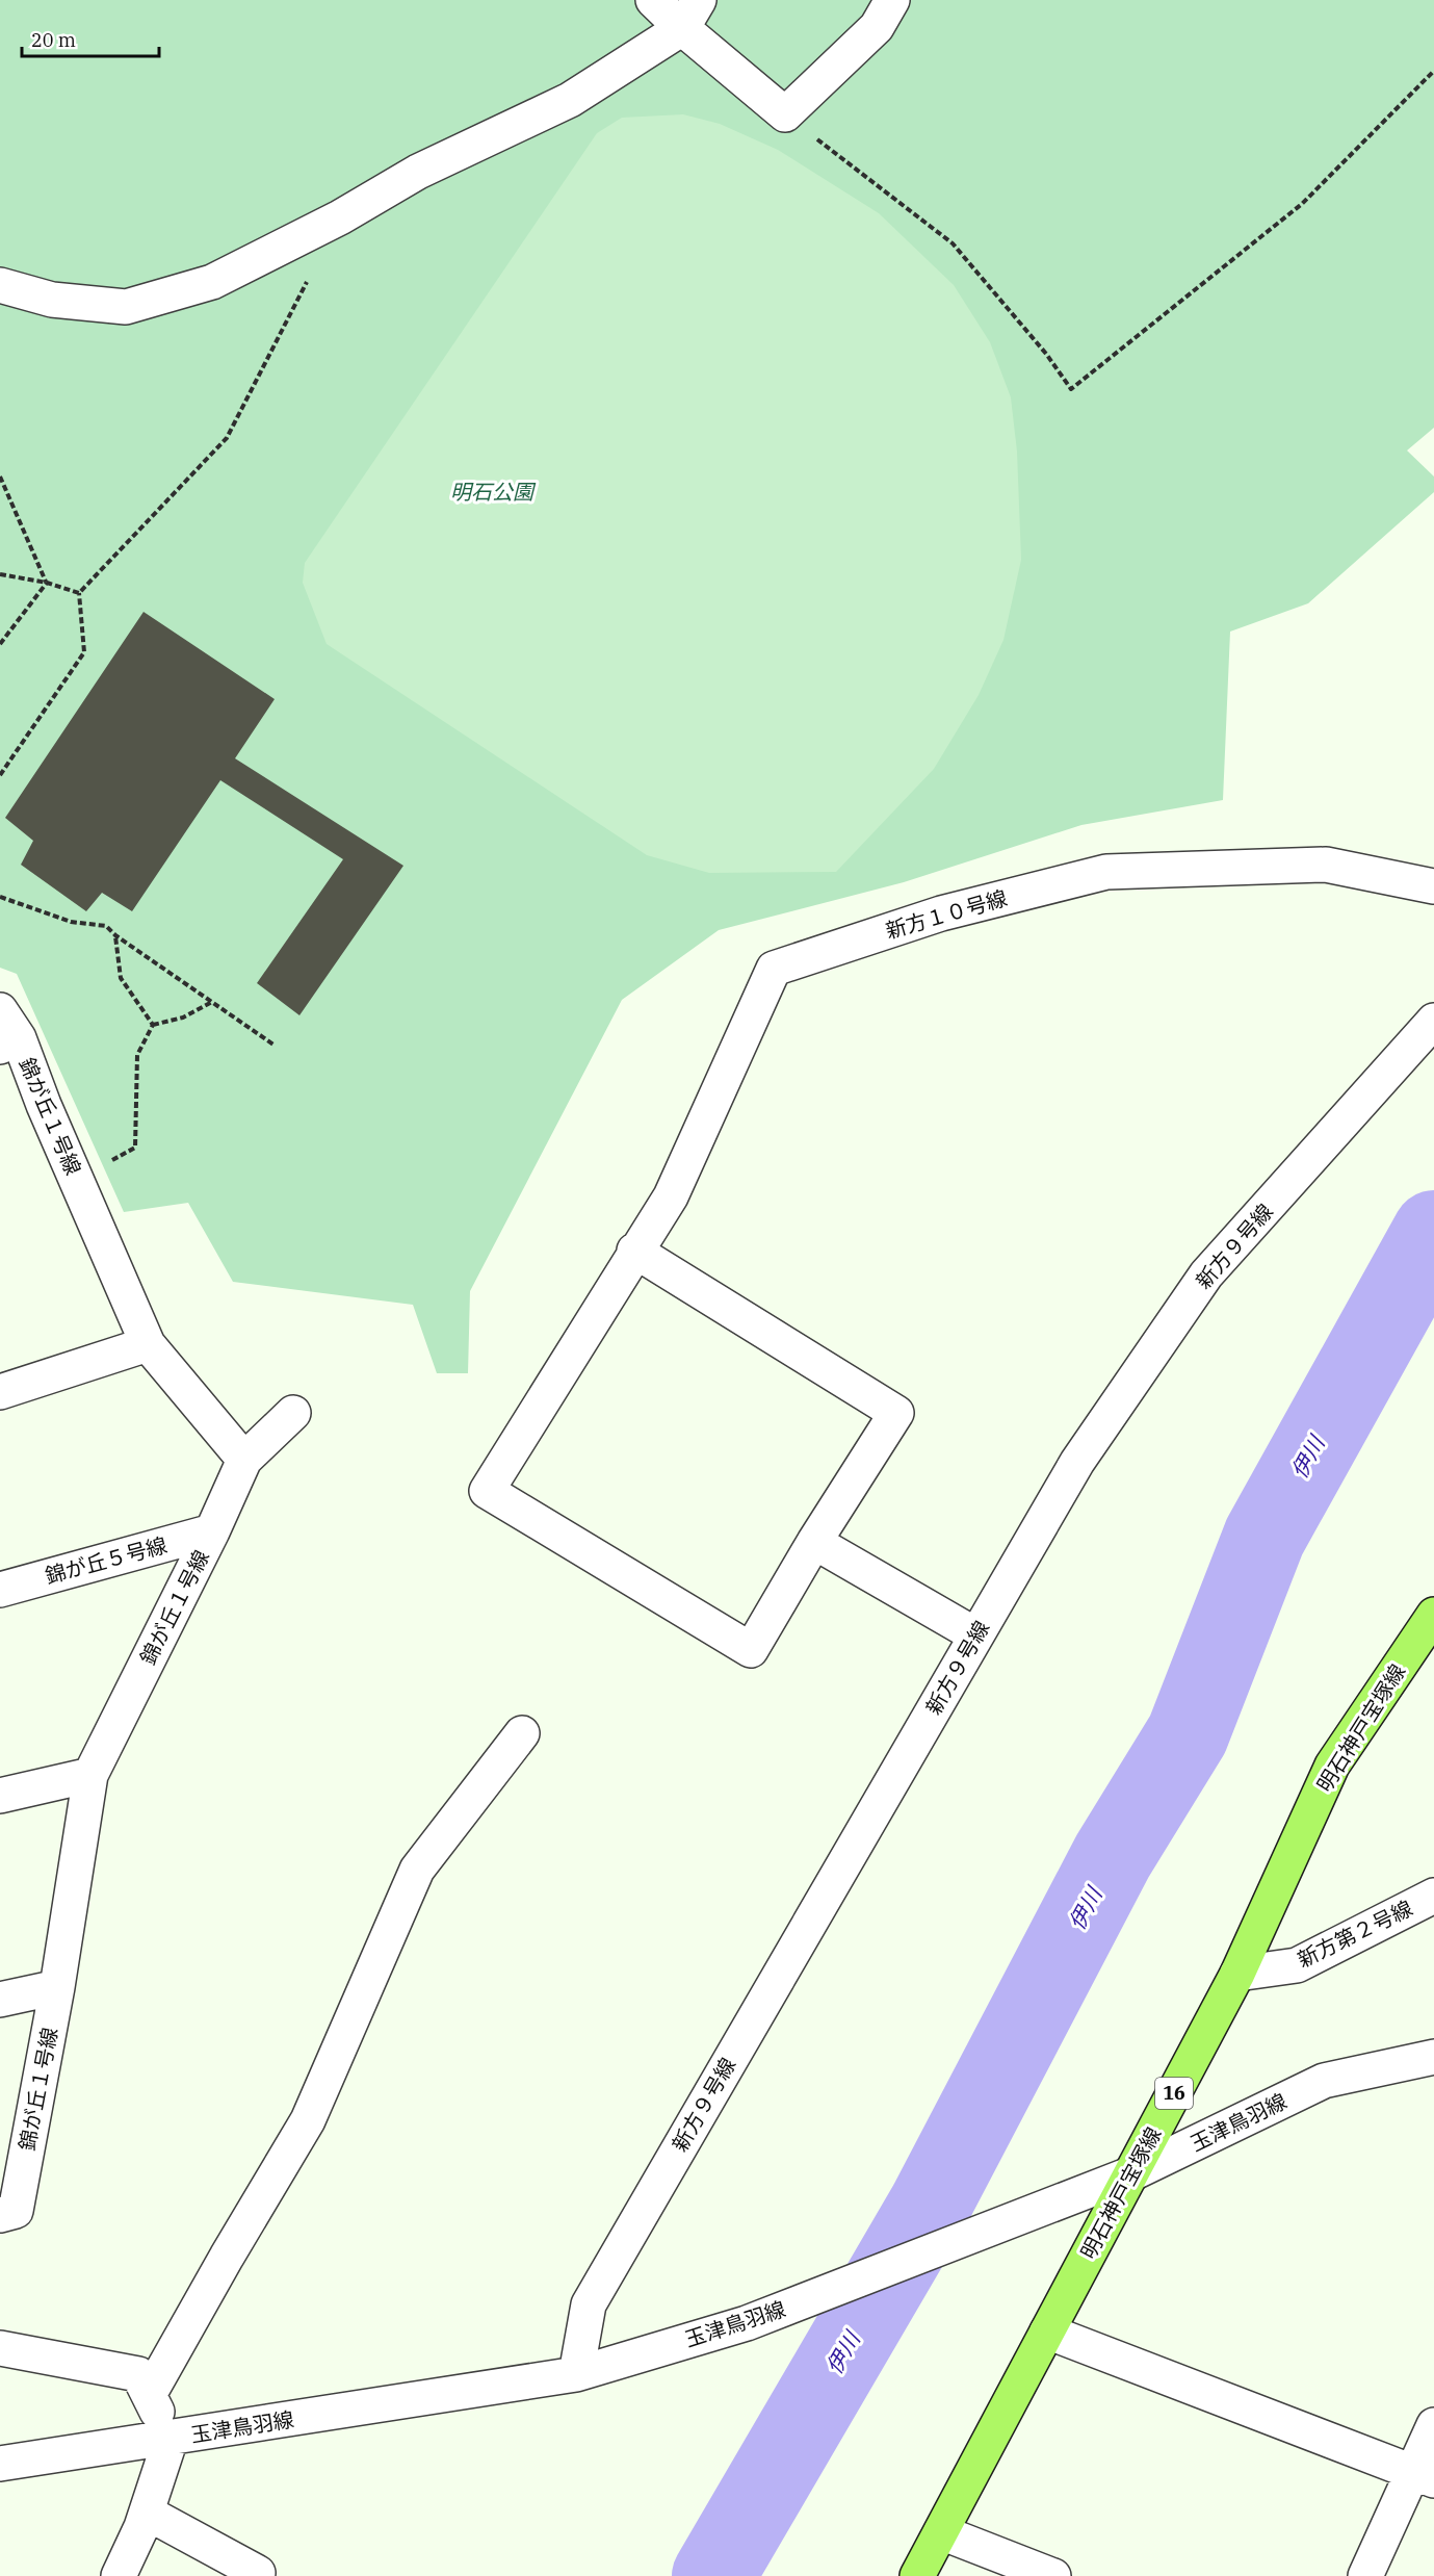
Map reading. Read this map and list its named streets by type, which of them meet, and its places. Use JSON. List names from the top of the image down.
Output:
{
  "streets": {
    "main road": ["明石神戸宝塚線", "16"],
    "street": [
      "新方１０号線",
      "錦が丘１号線",
      "新方９号線",
      "錦が丘５号線",
      "新方第２号線",
      "玉津鳥羽線"
    ]
  },
  "crossings": [
    ["錦が丘１号線", "錦が丘５号線"],
    ["新方９号線", "玉津鳥羽線"],
    ["明石神戸宝塚線", "新方第２号線"],
    ["明石神戸宝塚線", "玉津鳥羽線"]
  ],
  "water": ["伊川"],
  "parks": ["明石公園"],
  "scale_bar": "20 m"
}
